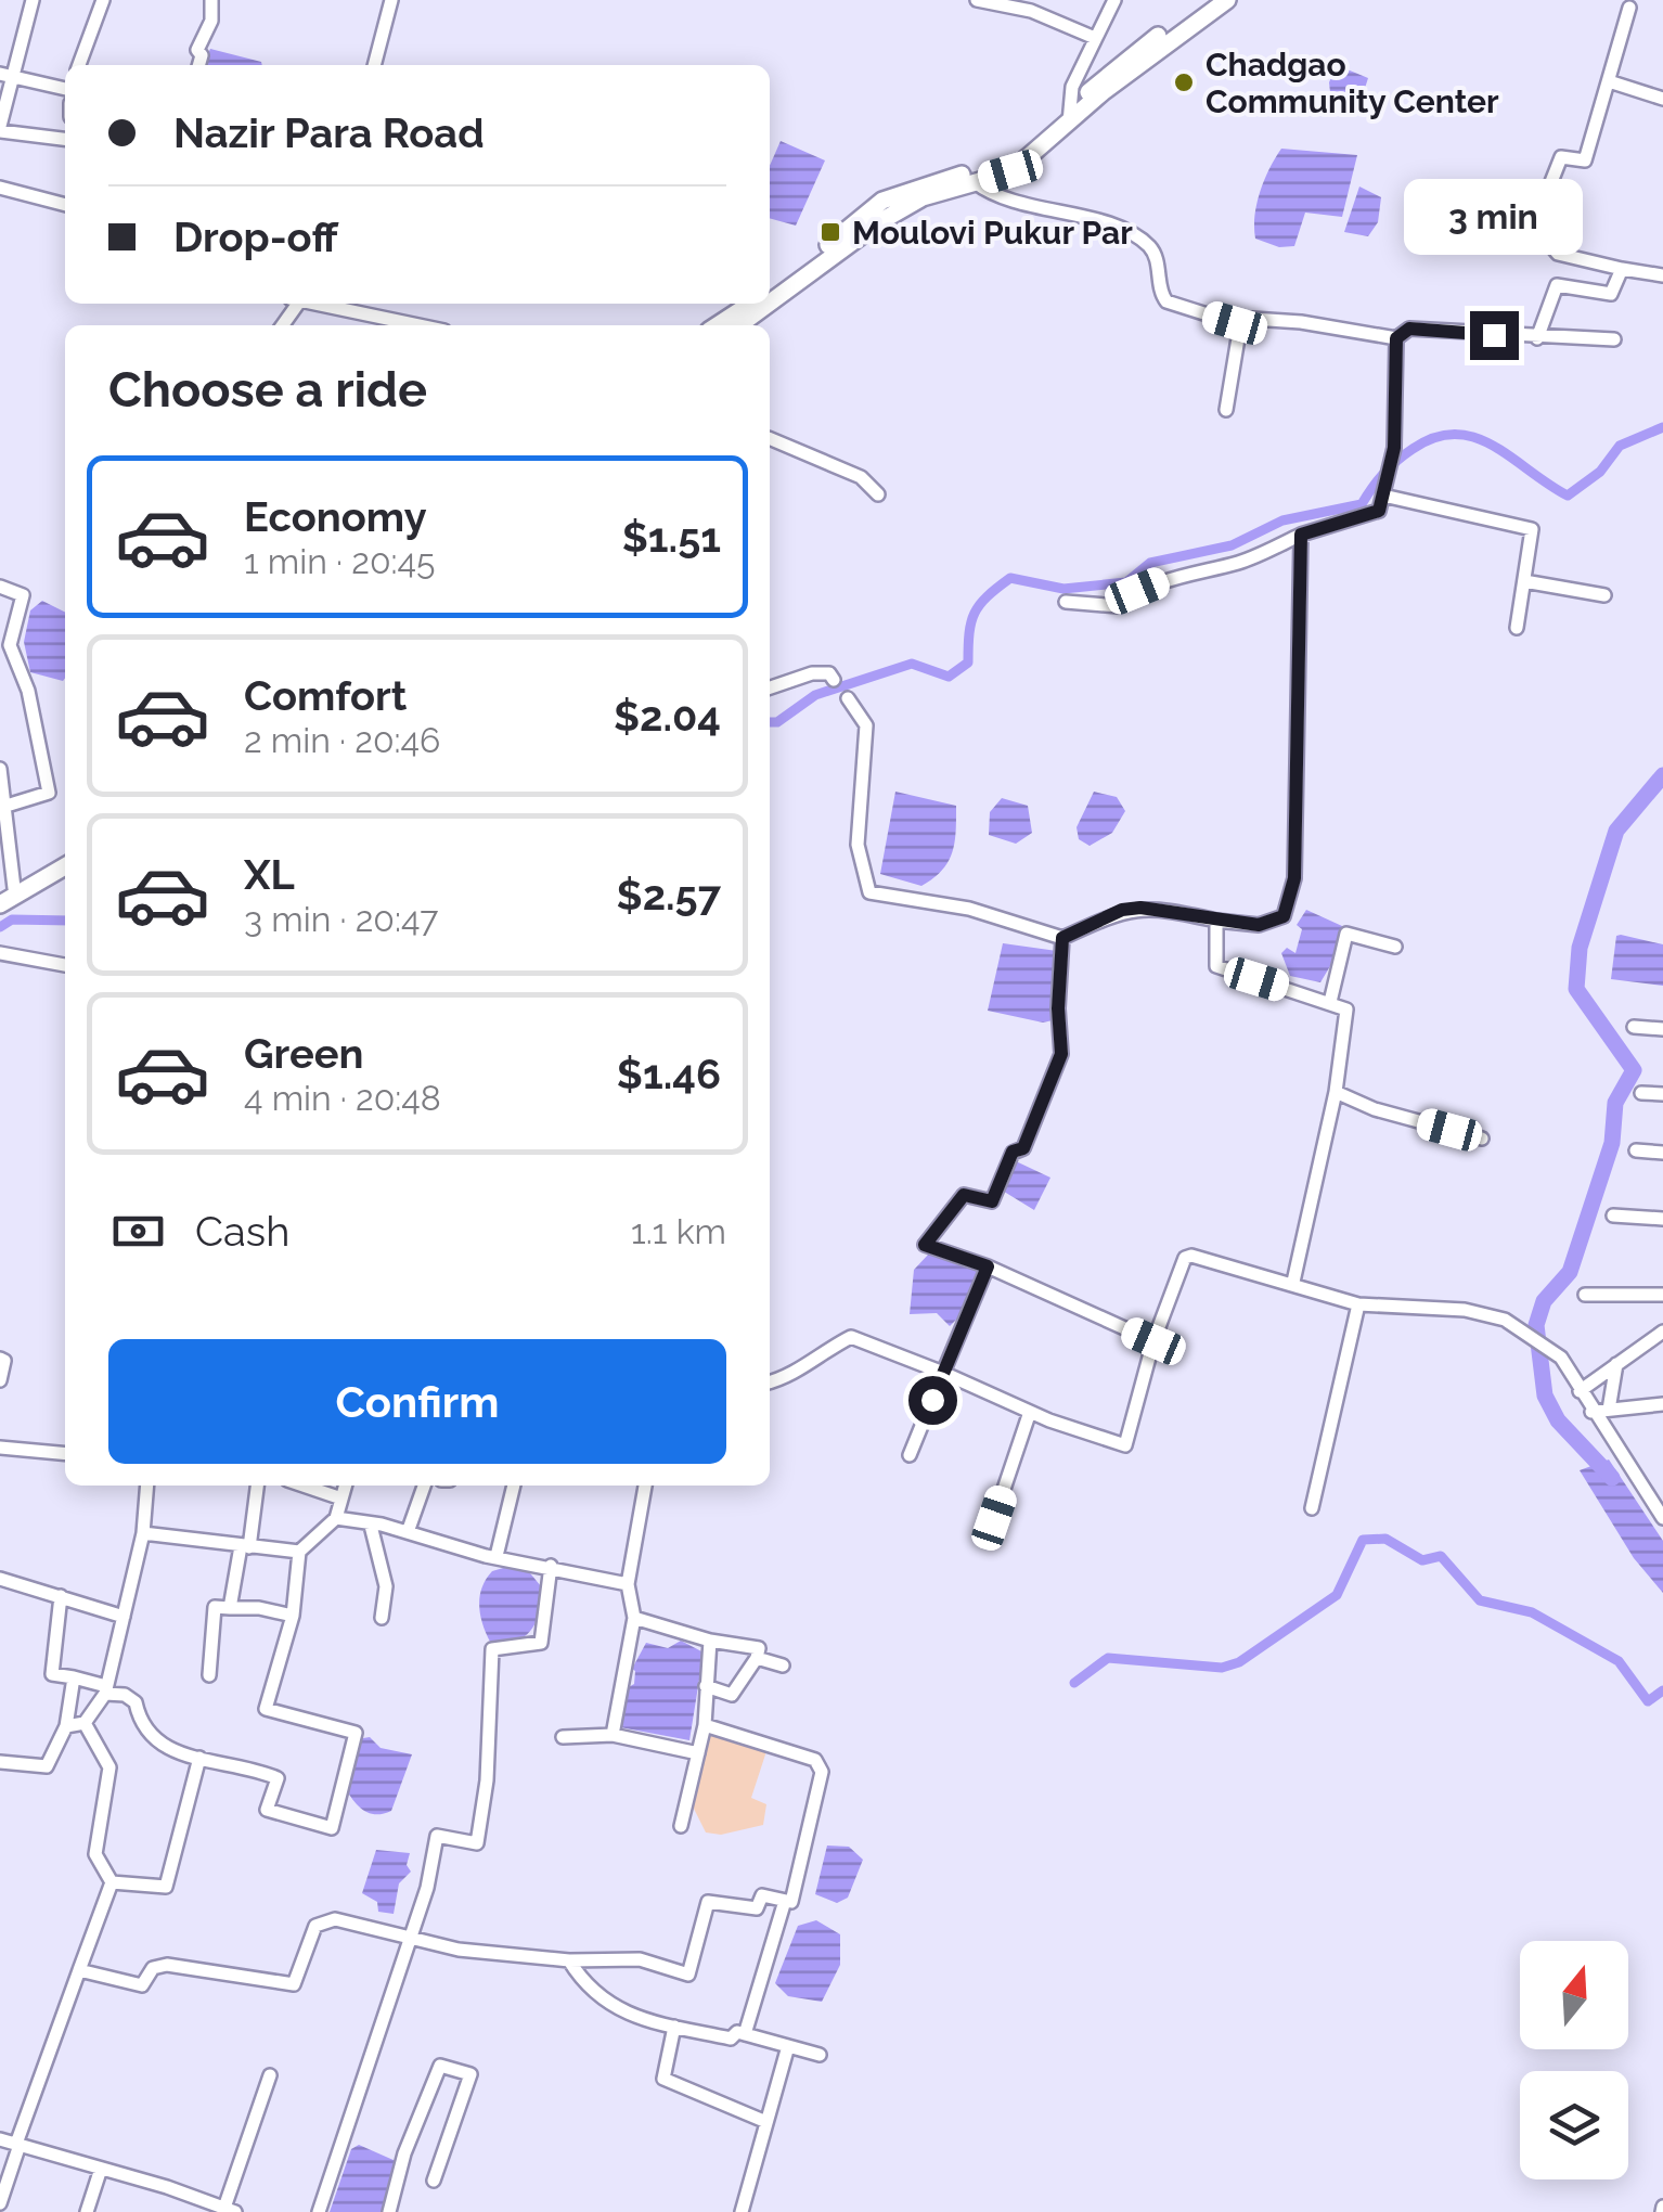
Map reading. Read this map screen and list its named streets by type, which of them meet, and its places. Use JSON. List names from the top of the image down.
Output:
{
  "places": {
    "other": ["Chadgao Community Center"],
    "transit": ["Moulovi Pukur Par"]
  },
  "north": "top",
  "page": {
    "banner": ["Nazir Para Road", "Drop-off"],
    "bubble": "3 min",
    "heading": "Choose a ride",
    "list": [
      {
        "name": "Economy",
        "note": "1 min · 20:45",
        "value": "$1.51"
      },
      {
        "name": "Comfort",
        "note": "2 min · 20:46",
        "value": "$2.04"
      },
      {
        "name": "XL",
        "note": "3 min · 20:47",
        "value": "$2.57"
      },
      {
        "name": "Green",
        "note": "4 min · 20:48",
        "value": "$1.46"
      }
    ],
    "pay": ["Cash", "1.1 km"],
    "buttons": "Confirm"
  }
}
